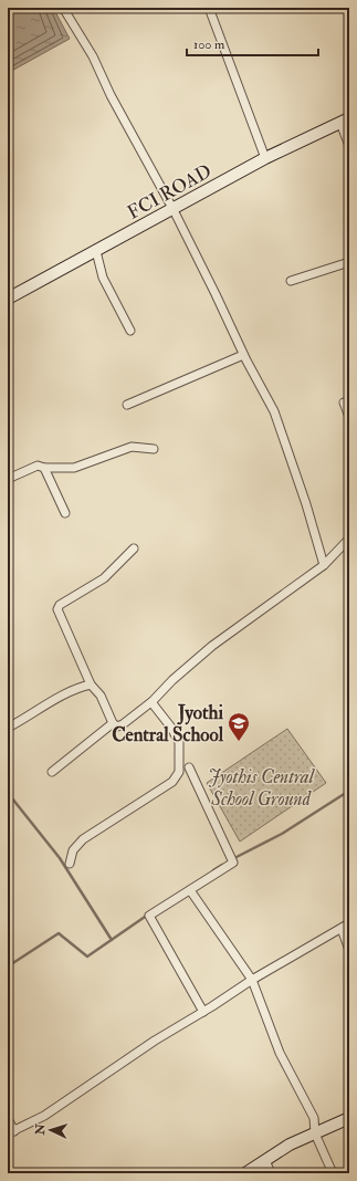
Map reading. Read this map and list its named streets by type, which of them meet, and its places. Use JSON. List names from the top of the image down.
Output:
{
  "streets": {
    "street": ["FCI ROAD"]
  },
  "parks": ["Jyothis Central School Ground"],
  "places": {
    "school or university": ["Jyothi Central School"]
  },
  "scale_bar": "100 m",
  "north": "left"
}
